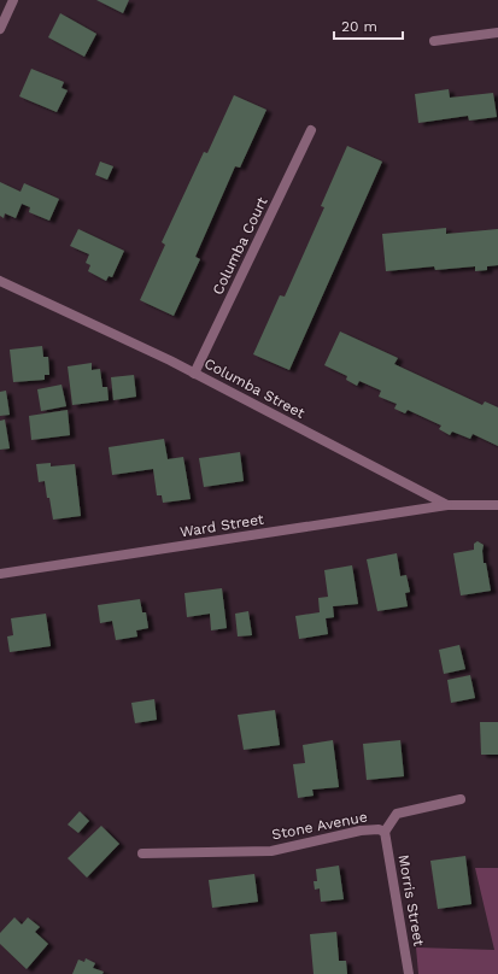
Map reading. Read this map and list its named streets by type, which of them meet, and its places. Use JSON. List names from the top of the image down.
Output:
{
  "streets": {
    "street": [
      "Columba Court",
      "Columba Street",
      "Ward Street",
      "Stone Avenue",
      "Morris Street"
    ]
  },
  "crossings": [
    ["Columba Court", "Columba Street"],
    ["Columba Street", "Ward Street"],
    ["Stone Avenue", "Morris Street"]
  ],
  "scale_bar": "20 m"
}
